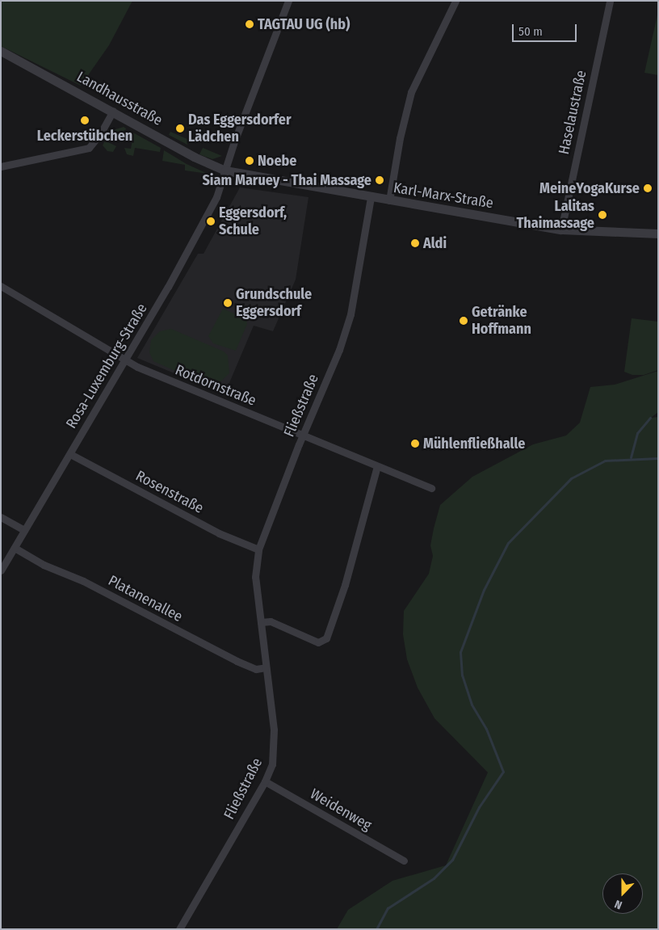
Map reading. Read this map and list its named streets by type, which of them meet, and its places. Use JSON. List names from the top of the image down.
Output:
{
  "streets": {
    "street": [
      "Landhausstraße",
      "Haselaustraße",
      "Karl-Marx-Straße",
      "Rosa-Luxemburg-Straße",
      "Rotdornstraße",
      "Fließstraße",
      "Rosenstraße",
      "Platanenallee",
      "Weidenweg"
    ]
  },
  "crossings": [
    ["Landhausstraße", "Karl-Marx-Straße"],
    ["Landhausstraße", "Rosa-Luxemburg-Straße"],
    ["Haselaustraße", "Karl-Marx-Straße"],
    ["Karl-Marx-Straße", "Rosa-Luxemburg-Straße"],
    ["Karl-Marx-Straße", "Fließstraße"],
    ["Rosa-Luxemburg-Straße", "Rotdornstraße"],
    ["Rosa-Luxemburg-Straße", "Rosenstraße"],
    ["Rosa-Luxemburg-Straße", "Platanenallee"],
    ["Rotdornstraße", "Fließstraße"],
    ["Fließstraße", "Rosenstraße"],
    ["Fließstraße", "Platanenallee"],
    ["Fließstraße", "Weidenweg"]
  ],
  "places": [
    "TAGTAU UG (hb)",
    "Leckerstübchen",
    "Das Eggersdorfer Lädchen",
    "Noebe",
    "Siam Maruey - Thai Massage",
    "MeineYogaKurse",
    "Lalitas Thaimassage",
    "Eggersdorf, Schule",
    "Aldi",
    "Grundschule Eggersdorf",
    "Getränke Hoffmann",
    "Mühlenfließhalle"
  ],
  "scale_bar": "50 m",
  "north": "bottom"
}
